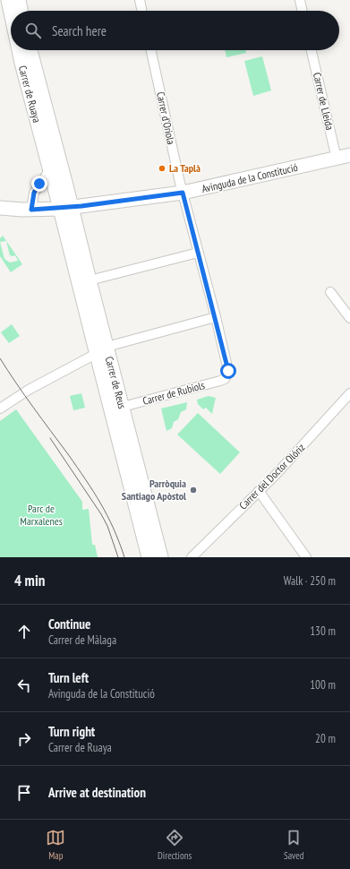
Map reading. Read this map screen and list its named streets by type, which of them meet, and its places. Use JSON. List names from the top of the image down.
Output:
{
  "streets": {
    "street": [
      "Carrer de Ruaya",
      "Carrer de Lleida",
      "Carrer d'Oriola",
      "Avinguda de la Constitució",
      "Carrer de Reus",
      "Carrer de Rubiols",
      "Carrer del Doctor Olóriz"
    ]
  },
  "crossings": [
    ["Carrer de Ruaya", "Avinguda de la Constitució"],
    ["Carrer de Ruaya", "Carrer de Reus"],
    ["Carrer de Lleida", "Avinguda de la Constitució"],
    ["Carrer d'Oriola", "Avinguda de la Constitució"],
    ["Carrer d'Oriola", "Carrer de Rubiols"],
    ["Avinguda de la Constitució", "Carrer de Reus"],
    ["Carrer de Reus", "Carrer de Rubiols"]
  ],
  "parks": ["Parc de Marxalenes"],
  "places": ["La Taplà", "Parròquia Santiago Apòstol"],
  "page": {
    "search": "Search here",
    "heading": ["4 min", "Walk · 250 m"],
    "list": [
      ["Continue", "Carrer de Màlaga", "130 m"],
      ["Turn left", "Avinguda de la Constitució", "100 m"],
      ["Turn right", "Carrer de Ruaya", "20 m"],
      "Arrive at destination"
    ],
    "nav": ["Map", "Directions", "Saved"]
  }
}
